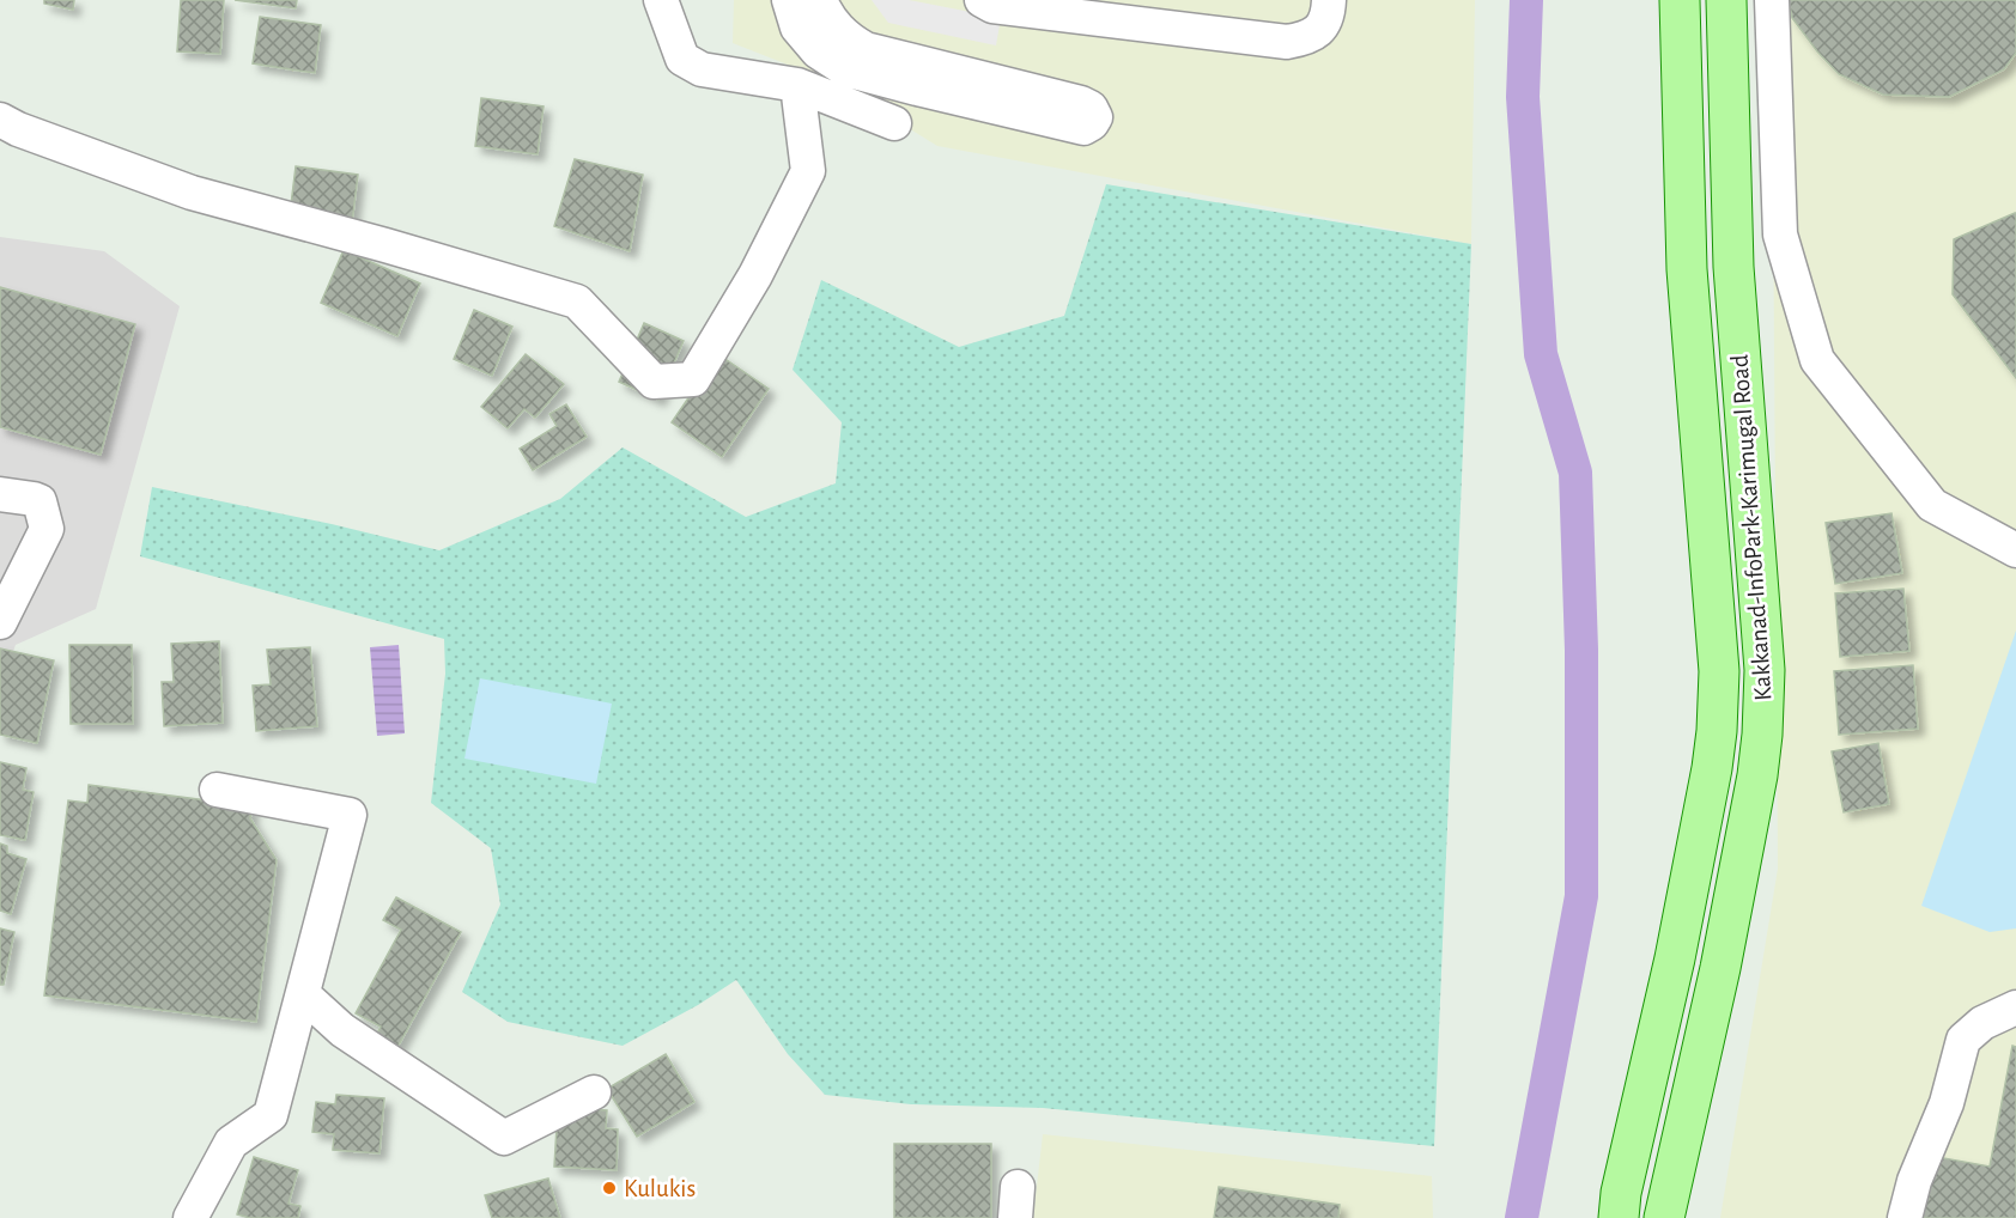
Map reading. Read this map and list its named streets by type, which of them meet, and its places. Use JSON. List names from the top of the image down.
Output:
{
  "streets": {
    "main road": ["Kakkanad-InfoPark-Karimugal Road"]
  },
  "places": ["Kulukis"]
}
